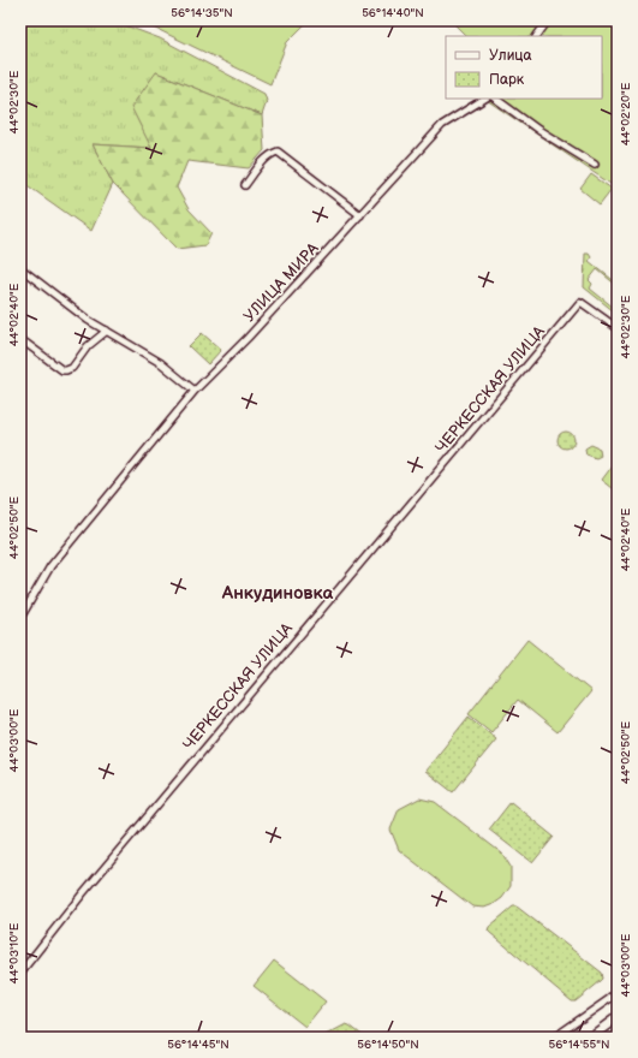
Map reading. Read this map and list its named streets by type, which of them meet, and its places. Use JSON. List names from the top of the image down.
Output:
{
  "streets": {
    "street": ["УЛИЦА МИРА", "ЧЕРКЕССКАЯ УЛИЦА"]
  },
  "districts": ["Анкудиновка"],
  "legend": ["Улица", "Парк"],
  "coordinates": [
    "56°14'35\"N",
    "56°14'40\"N",
    "44°02'30\"E",
    "44°02'20\"E",
    "44°02'40\"E",
    "44°02'50\"E",
    "44°03'00\"E",
    "44°03'10\"E",
    "56°14'45\"N",
    "56°14'50\"N",
    "56°14'55\"N"
  ]
}
